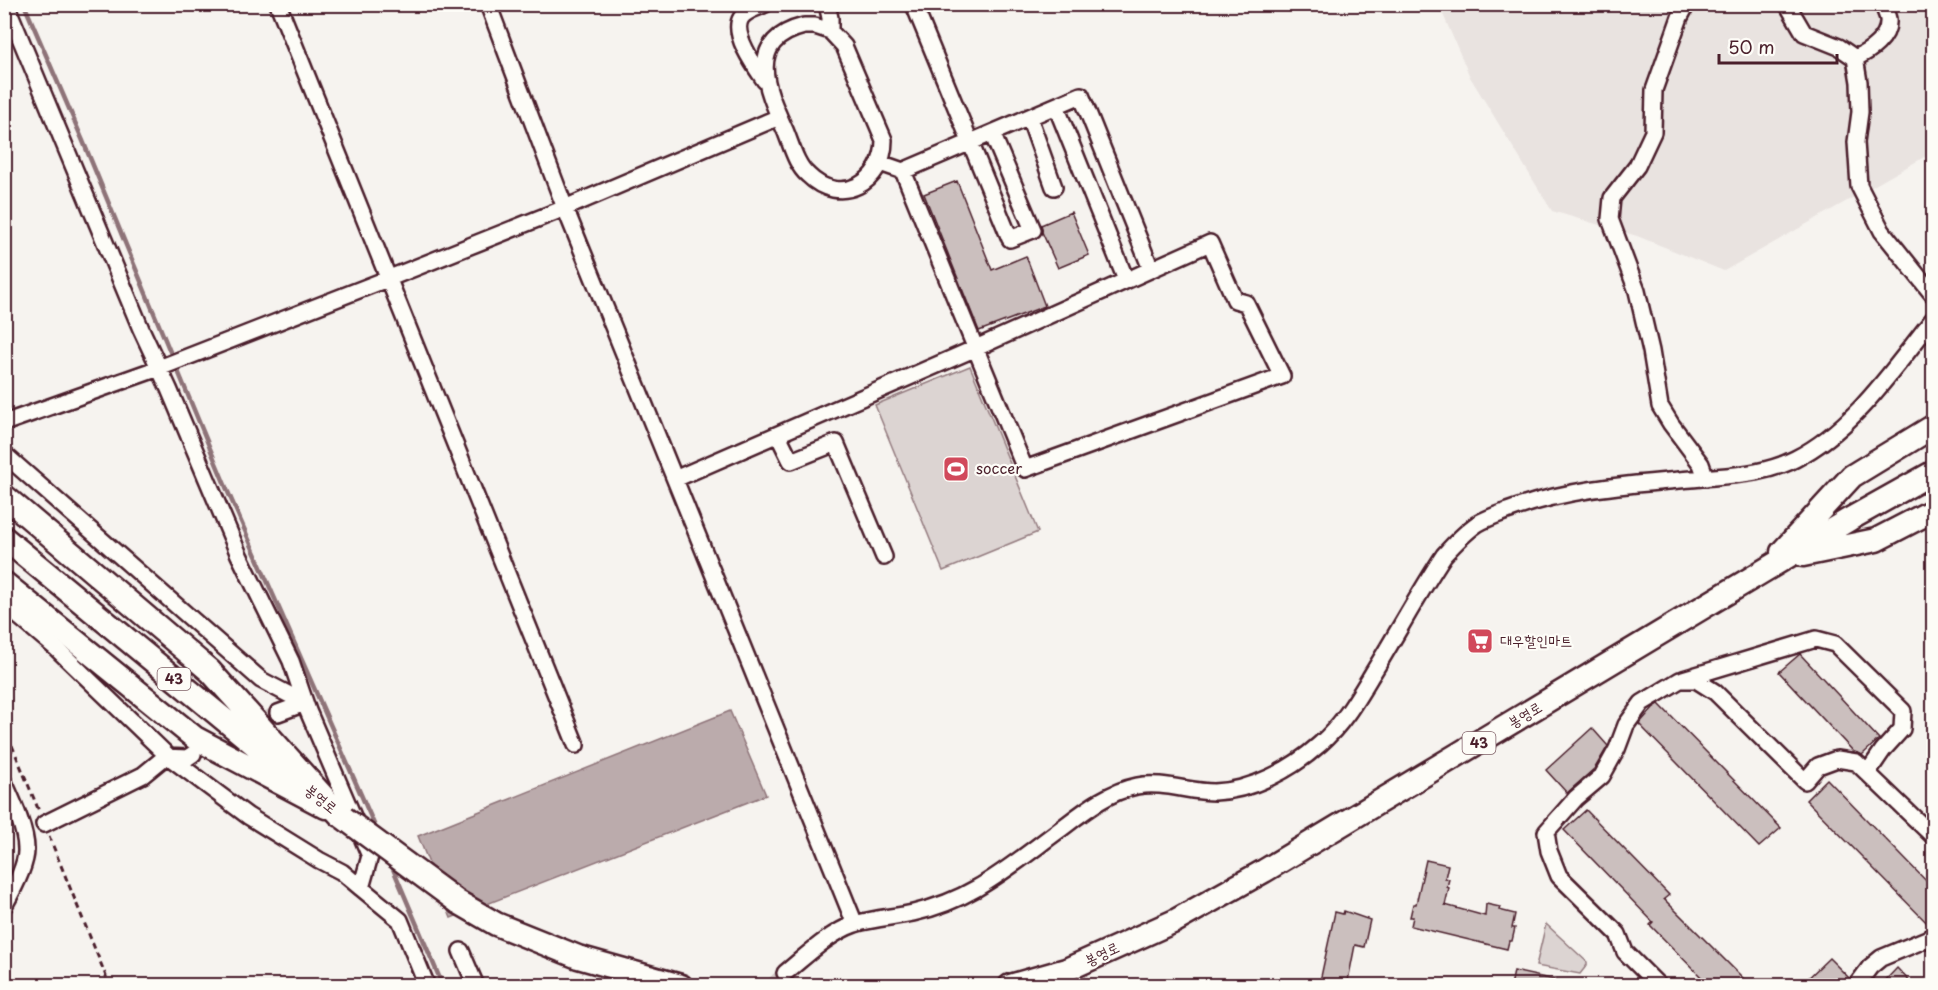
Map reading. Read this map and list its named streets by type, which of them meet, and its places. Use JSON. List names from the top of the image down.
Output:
{
  "streets": {
    "highway": ["43", "봉영로"]
  },
  "places": {
    "sports": ["soccer"],
    "supermarket": ["대우할인마트"]
  },
  "scale_bar": "50 m"
}
